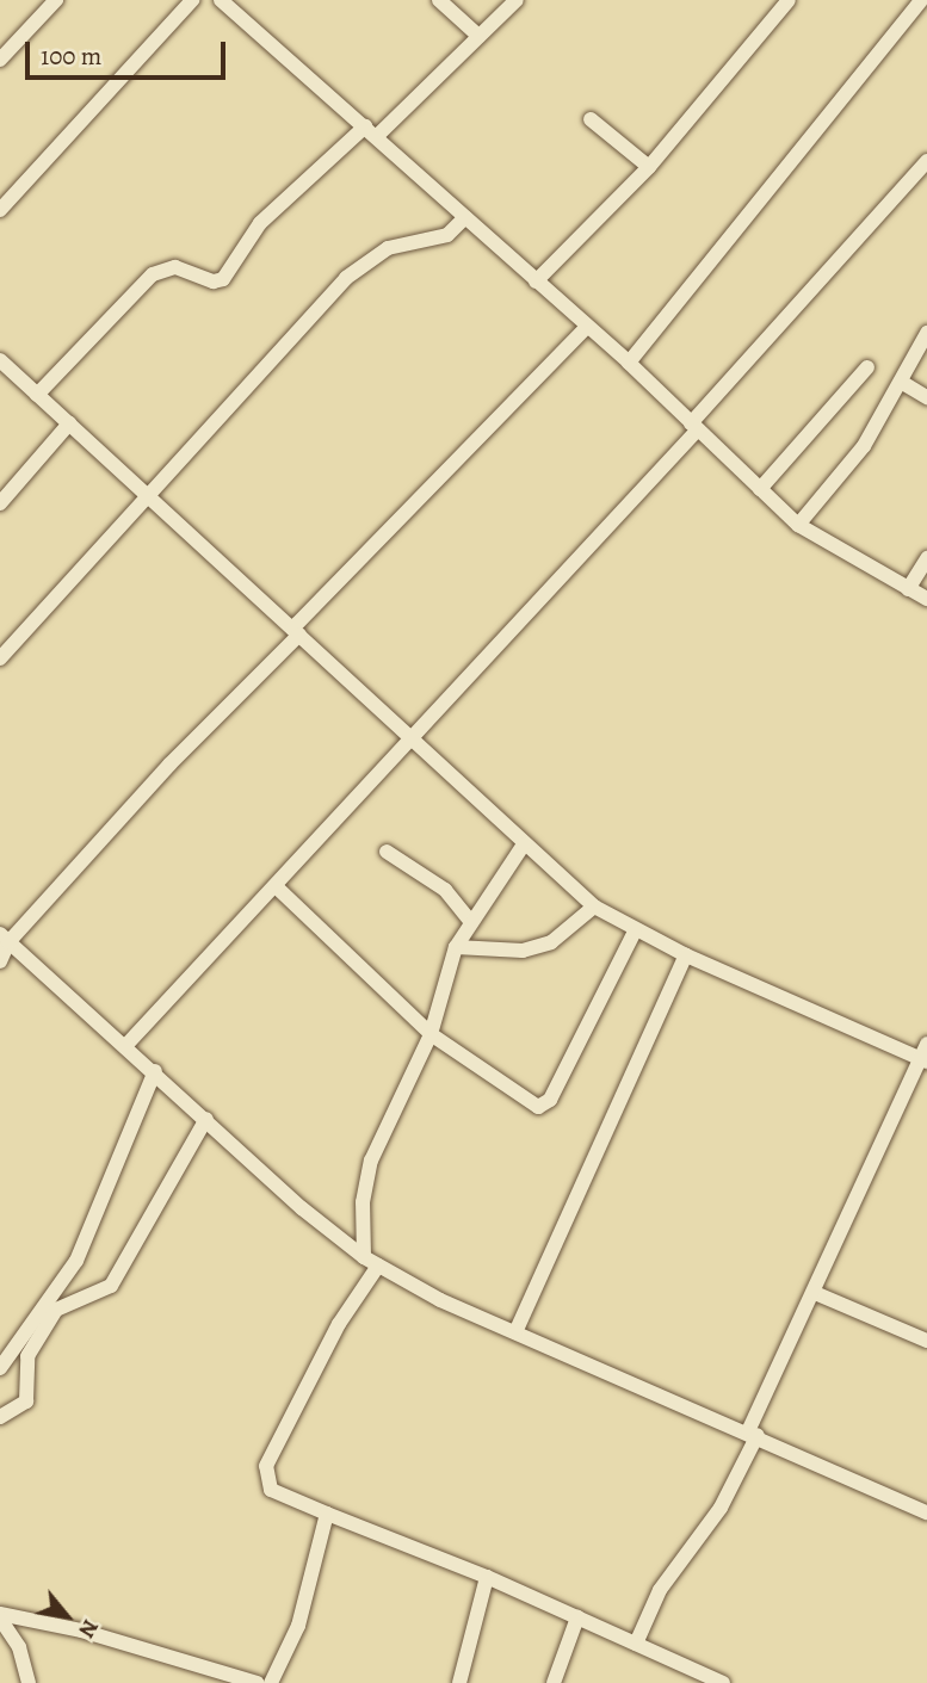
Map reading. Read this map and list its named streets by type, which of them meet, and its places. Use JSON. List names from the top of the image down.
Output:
{
  "scale_bar": "100 m",
  "north": "bottom right"
}
